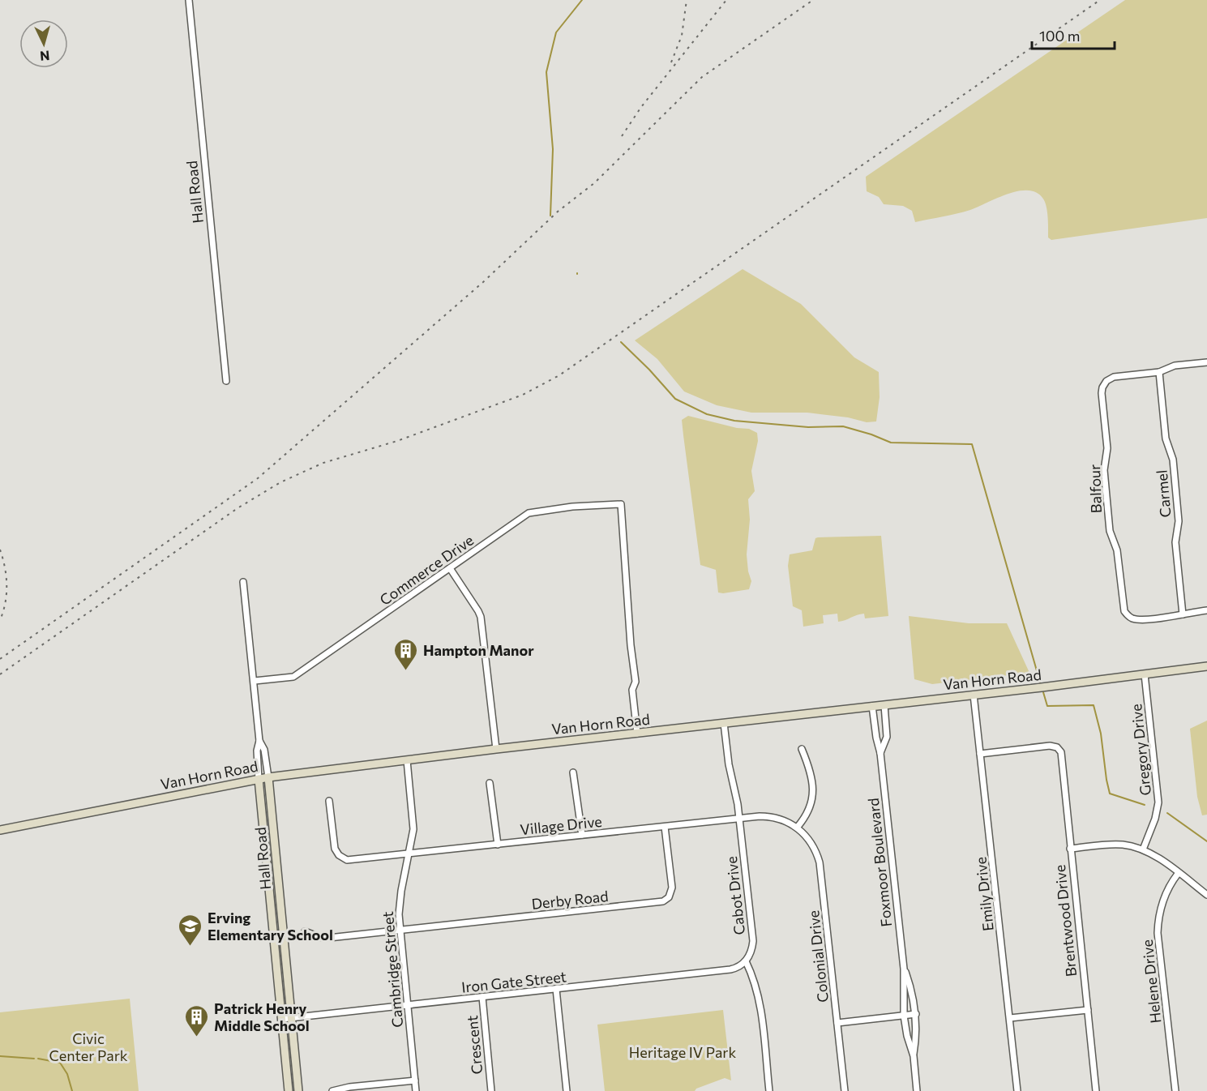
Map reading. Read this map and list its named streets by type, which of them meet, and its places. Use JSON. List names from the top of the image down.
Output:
{
  "streets": {
    "main road": ["Hall Road", "Van Horn Road"],
    "street": [
      "Balfour",
      "Carmel",
      "Commerce Drive",
      "Gregory Drive",
      "Village Drive",
      "Foxmoor Boulevard",
      "Emily Drive",
      "Cabot Drive",
      "Derby Road",
      "Brentwood Drive",
      "Colonial Drive",
      "Cambridge Street",
      "Iron Gate Street",
      "Helene Drive",
      "Crescent"
    ]
  },
  "crossings": [
    ["Hall Road", "Commerce Drive"],
    ["Hall Road", "Van Horn Road"],
    ["Hall Road", "Iron Gate Street"],
    ["Balfour", "Carmel"],
    ["Commerce Drive", "Van Horn Road"],
    ["Van Horn Road", "Gregory Drive"],
    ["Van Horn Road", "Foxmoor Boulevard"],
    ["Van Horn Road", "Emily Drive"],
    ["Van Horn Road", "Cabot Drive"],
    ["Van Horn Road", "Cambridge Street"],
    ["Village Drive", "Cabot Drive"],
    ["Village Drive", "Derby Road"],
    ["Village Drive", "Colonial Drive"],
    ["Village Drive", "Cambridge Street"],
    ["Emily Drive", "Brentwood Drive"],
    ["Cabot Drive", "Iron Gate Street"],
    ["Derby Road", "Cambridge Street"],
    ["Cambridge Street", "Iron Gate Street"],
    ["Iron Gate Street", "Crescent"]
  ],
  "parks": ["Civic Center Park", "Heritage IV Park"],
  "places": {
    "building": ["Hampton Manor", "Patrick Henry Middle School"],
    "school or university": ["Erving Elementary School"]
  },
  "scale_bar": "100 m",
  "north": "bottom"
}
